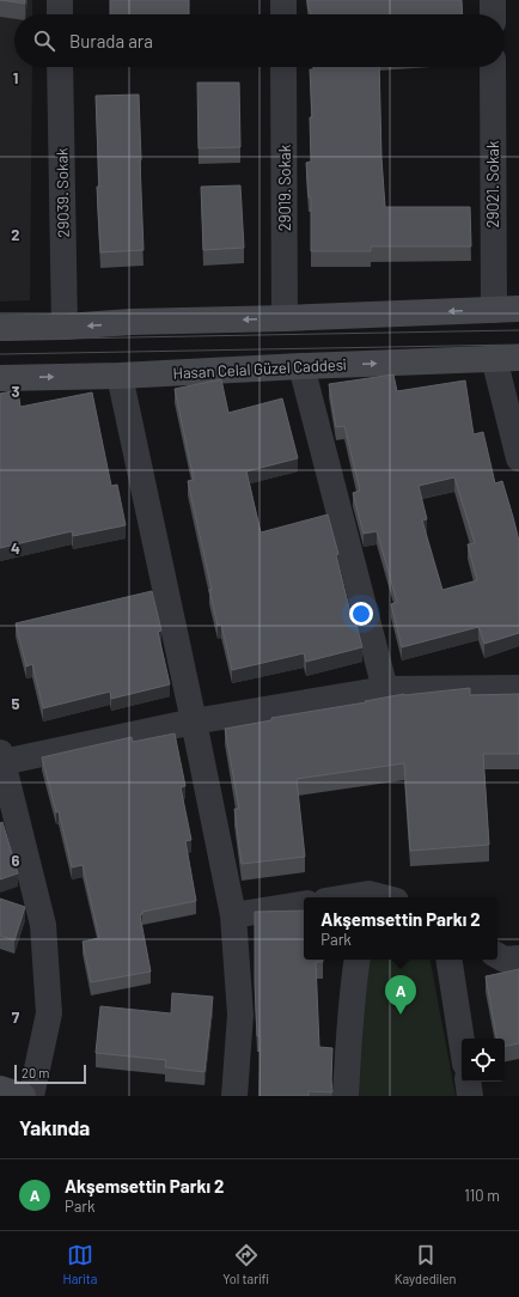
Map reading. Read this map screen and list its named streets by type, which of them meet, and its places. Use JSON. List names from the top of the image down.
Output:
{
  "streets": {
    "main road": ["Hasan Celal Güzel Caddesi"],
    "street": ["29021. Sokak", "29019. Sokak", "29039. Sokak"]
  },
  "scale_bar": "20 m",
  "page": {
    "search": "Burada ara",
    "popup": ["Akşemsettin Parkı 2", "Park"],
    "pins": "A",
    "scale": "20 m",
    "heading": "Yakında",
    "list": [
      {
        "mark": "A",
        "name": "Akşemsettin Parkı 2",
        "note": "Park",
        "value": "110 m"
      }
    ],
    "nav": ["Harita", "Yol tarifi", "Kaydedilen"]
  },
  "grid": {
    "rows": [
      "1",
      "2",
      "3",
      "4",
      "5",
      "6",
      "7"
    ]
  }
}
